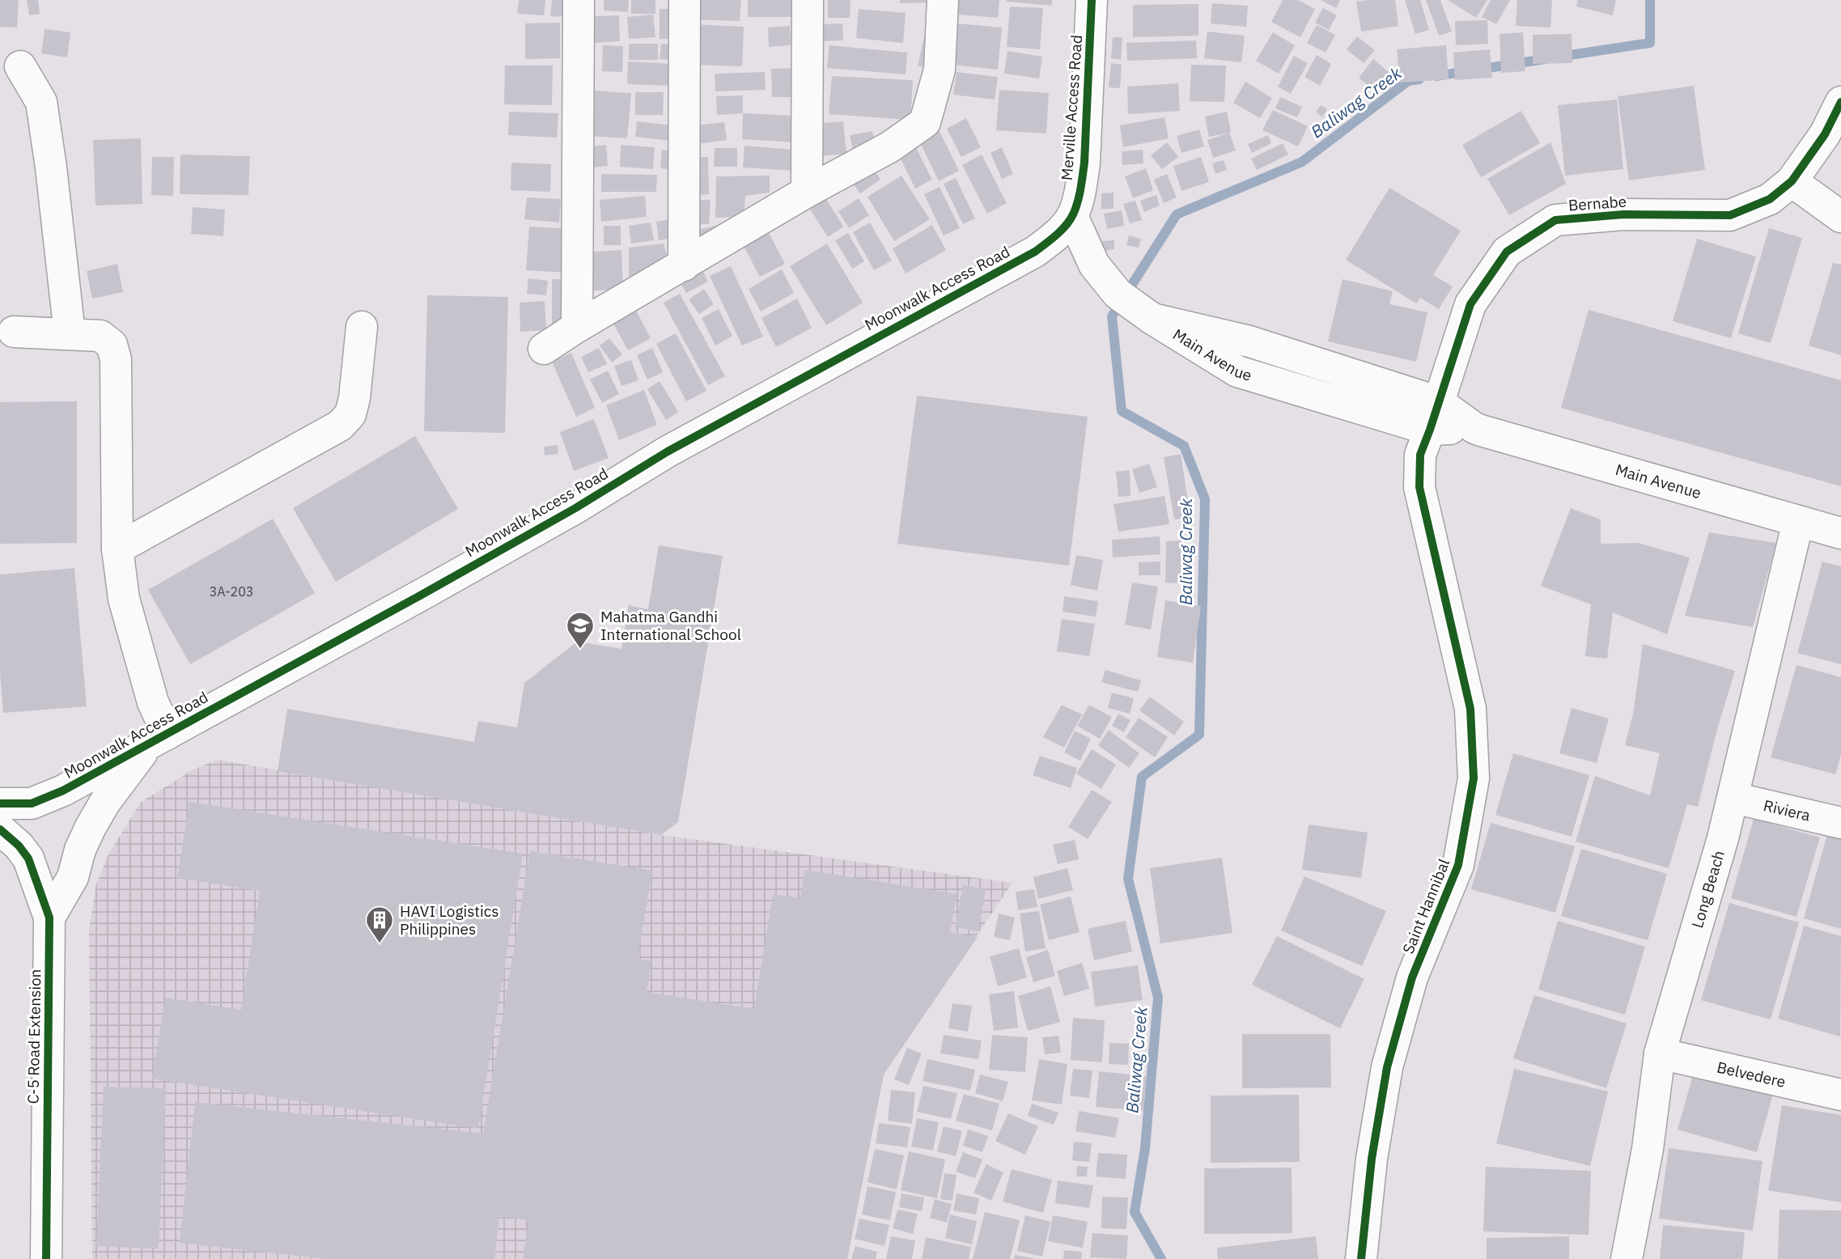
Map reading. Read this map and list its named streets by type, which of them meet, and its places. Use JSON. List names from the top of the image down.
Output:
{
  "streets": {
    "street": [
      "Merville Access Road",
      "Bernabe",
      "Moonwalk Access Road",
      "Main Avenue",
      "Riviera",
      "Long Beach",
      "Saint Hannibal",
      "C-5 Road Extension",
      "Belvedere"
    ]
  },
  "crossings": [
    ["Merville Access Road", "Moonwalk Access Road"],
    ["Merville Access Road", "Main Avenue"],
    ["Bernabe", "Main Avenue"],
    ["Bernabe", "Saint Hannibal"],
    ["Moonwalk Access Road", "Main Avenue"],
    ["Moonwalk Access Road", "C-5 Road Extension"],
    ["Main Avenue", "Long Beach"],
    ["Main Avenue", "Saint Hannibal"],
    ["Riviera", "Long Beach"],
    ["Long Beach", "Belvedere"]
  ],
  "water": ["Baliwag Creek"],
  "places": {
    "school or university": ["Mahatma Gandhi International School"],
    "building": ["HAVI Logistics Philippines"]
  },
  "house_numbers": ["3A-203"]
}
